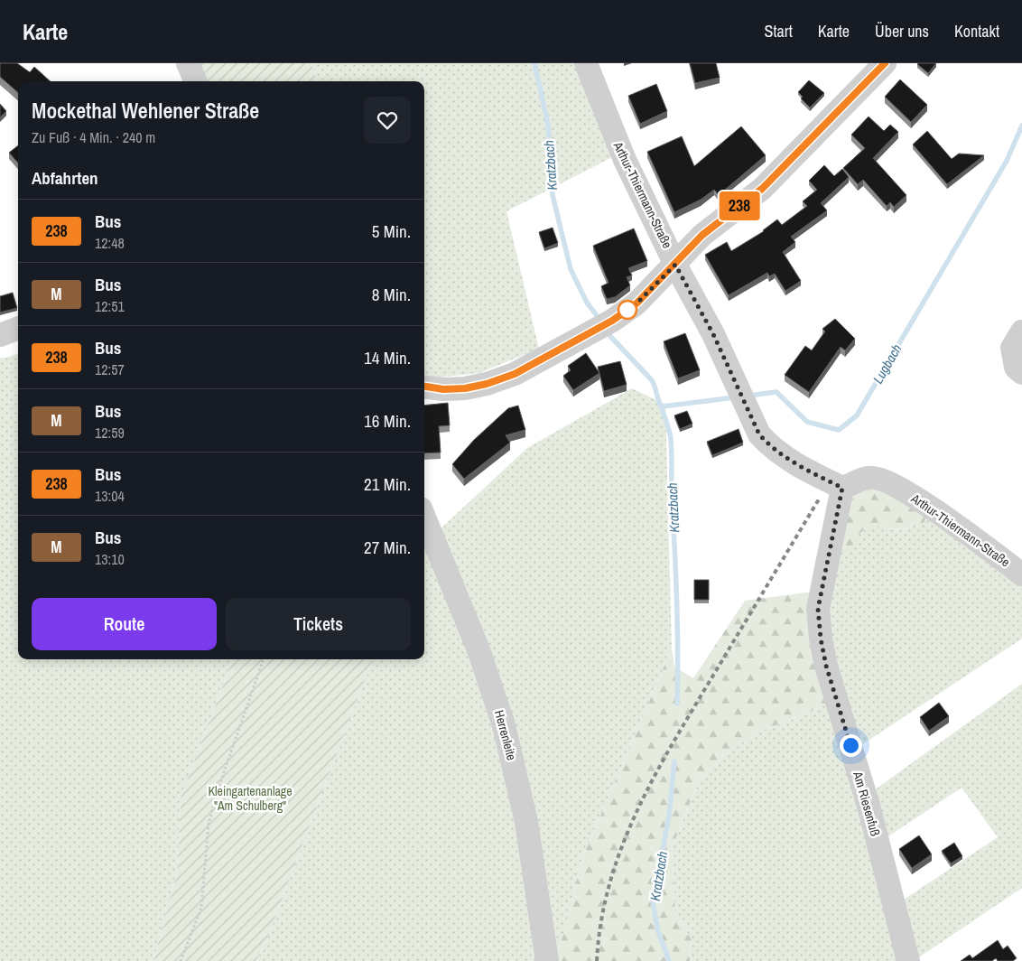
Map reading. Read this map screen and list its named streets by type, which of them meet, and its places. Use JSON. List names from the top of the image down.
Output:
{
  "streets": {
    "street": ["Arthur-Thiermann-Straße", "Herrenleite", "Am Riesenfuß"]
  },
  "crossings": [
    ["Arthur-Thiermann-Straße", "Am Riesenfuß"]
  ],
  "water": ["Kratzbach", "Lugbach"],
  "parks": ["Kleingartenanlage \"Am Schulberg\""],
  "lines": ["bus line 238"],
  "page": {
    "header": "Karte",
    "nav": [
      "Start",
      "Karte",
      "Über uns",
      "Kontakt"
    ],
    "on_map": "238",
    "heading": [
      ["Mockethal Wehlener Straße", "Zu Fuß · 4 Min. · 240 m"],
      "Abfahrten"
    ],
    "list": [
      {
        "mark": "238",
        "name": "Bus",
        "note": "12:48",
        "value": "5 Min."
      },
      {
        "mark": "M",
        "name": "Bus",
        "note": "12:51",
        "value": "8 Min."
      },
      {
        "mark": "238",
        "name": "Bus",
        "note": "12:57",
        "value": "14 Min."
      },
      {
        "mark": "M",
        "name": "Bus",
        "note": "12:59",
        "value": "16 Min."
      },
      {
        "mark": "238",
        "name": "Bus",
        "note": "13:04",
        "value": "21 Min."
      },
      {
        "mark": "M",
        "name": "Bus",
        "note": "13:10",
        "value": "27 Min."
      }
    ],
    "buttons": ["Route", "Tickets"]
  }
}
